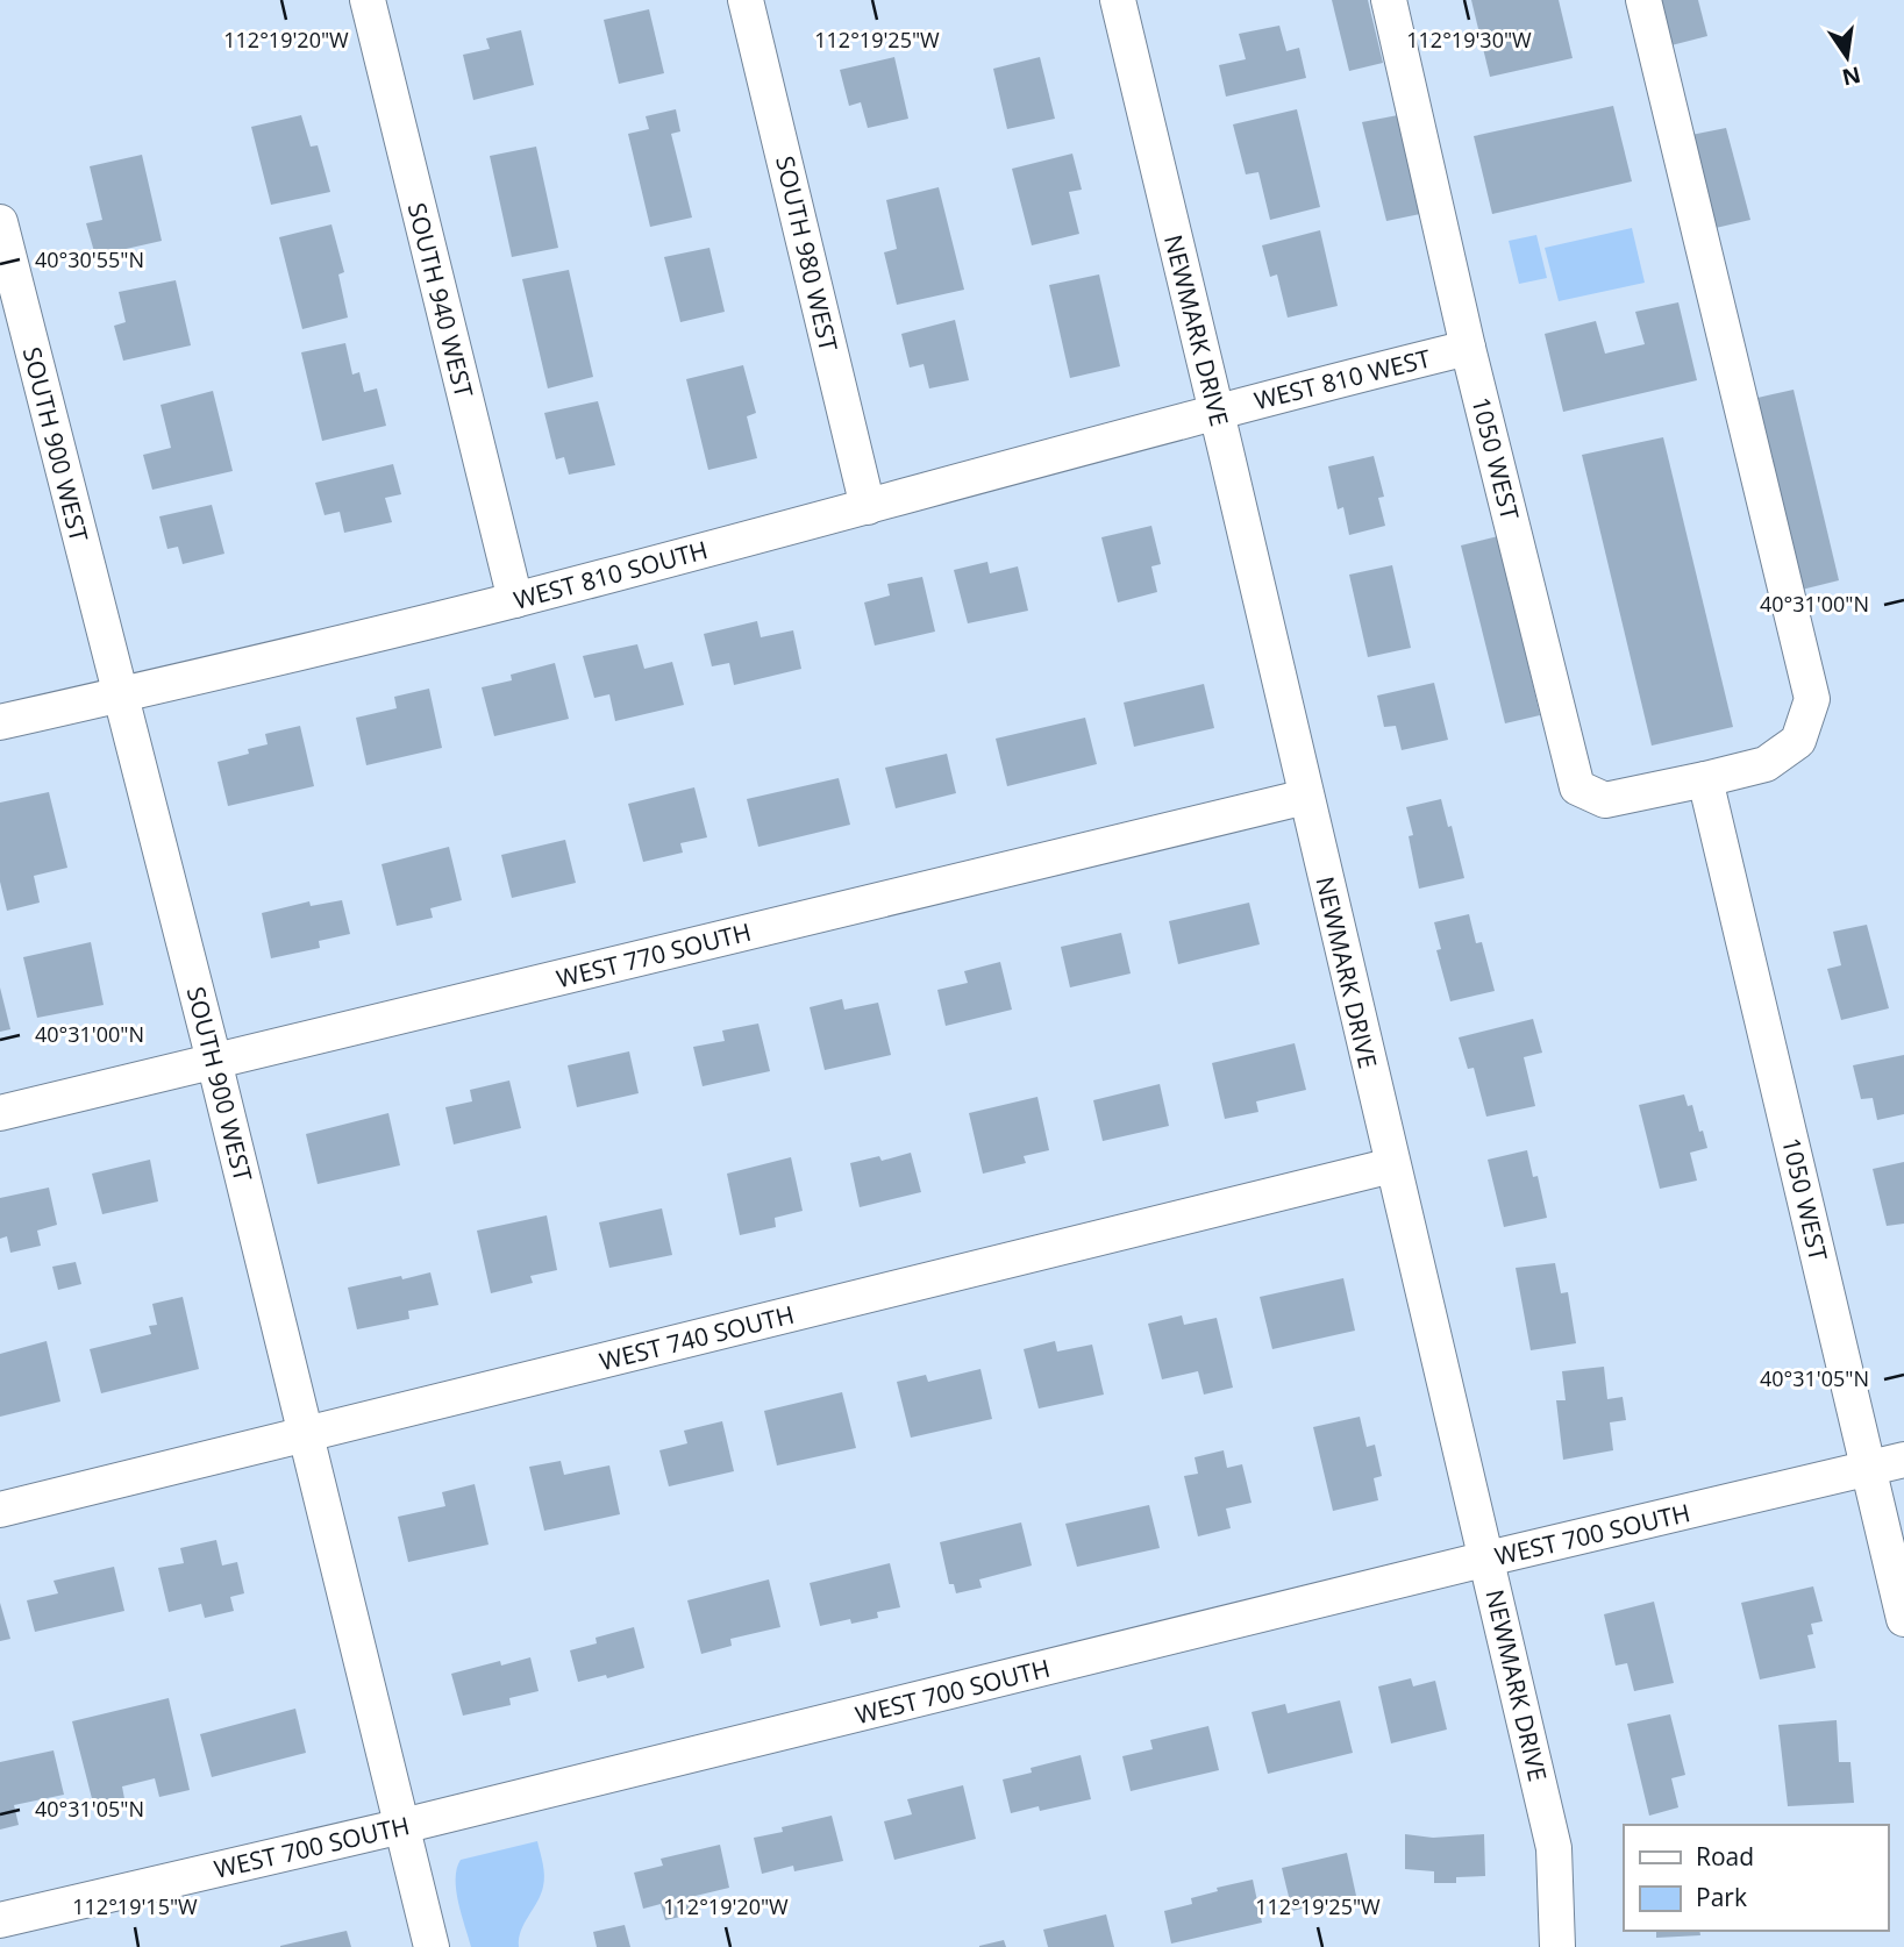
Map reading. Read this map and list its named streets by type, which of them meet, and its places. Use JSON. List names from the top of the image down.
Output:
{
  "streets": {
    "street": [
      "SOUTH 980 WEST",
      "SOUTH 940 WEST",
      "NEWMARK DRIVE",
      "WEST 810 WEST",
      "SOUTH 900 WEST",
      "1050 WEST",
      "WEST 810 SOUTH",
      "WEST 770 SOUTH",
      "WEST 740 SOUTH",
      "WEST 700 SOUTH"
    ]
  },
  "crossings": [
    ["SOUTH 980 WEST", "WEST 810 SOUTH"],
    ["SOUTH 940 WEST", "WEST 810 SOUTH"],
    ["NEWMARK DRIVE", "WEST 810 WEST"],
    ["NEWMARK DRIVE", "WEST 810 SOUTH"],
    ["NEWMARK DRIVE", "WEST 770 SOUTH"],
    ["NEWMARK DRIVE", "WEST 740 SOUTH"],
    ["NEWMARK DRIVE", "WEST 700 SOUTH"],
    ["WEST 810 WEST", "1050 WEST"],
    ["WEST 810 WEST", "WEST 810 SOUTH"],
    ["SOUTH 900 WEST", "WEST 810 SOUTH"],
    ["SOUTH 900 WEST", "WEST 770 SOUTH"],
    ["SOUTH 900 WEST", "WEST 740 SOUTH"],
    ["SOUTH 900 WEST", "WEST 700 SOUTH"],
    ["1050 WEST", "WEST 700 SOUTH"]
  ],
  "legend": ["Road", "Park"],
  "north": "bottom",
  "coordinates": [
    "112°19'20\"W",
    "112°19'25\"W",
    "112°19'30\"W",
    "40°30'55\"N",
    "40°31'00\"N",
    "40°31'05\"N",
    "112°19'15\"W"
  ]
}
